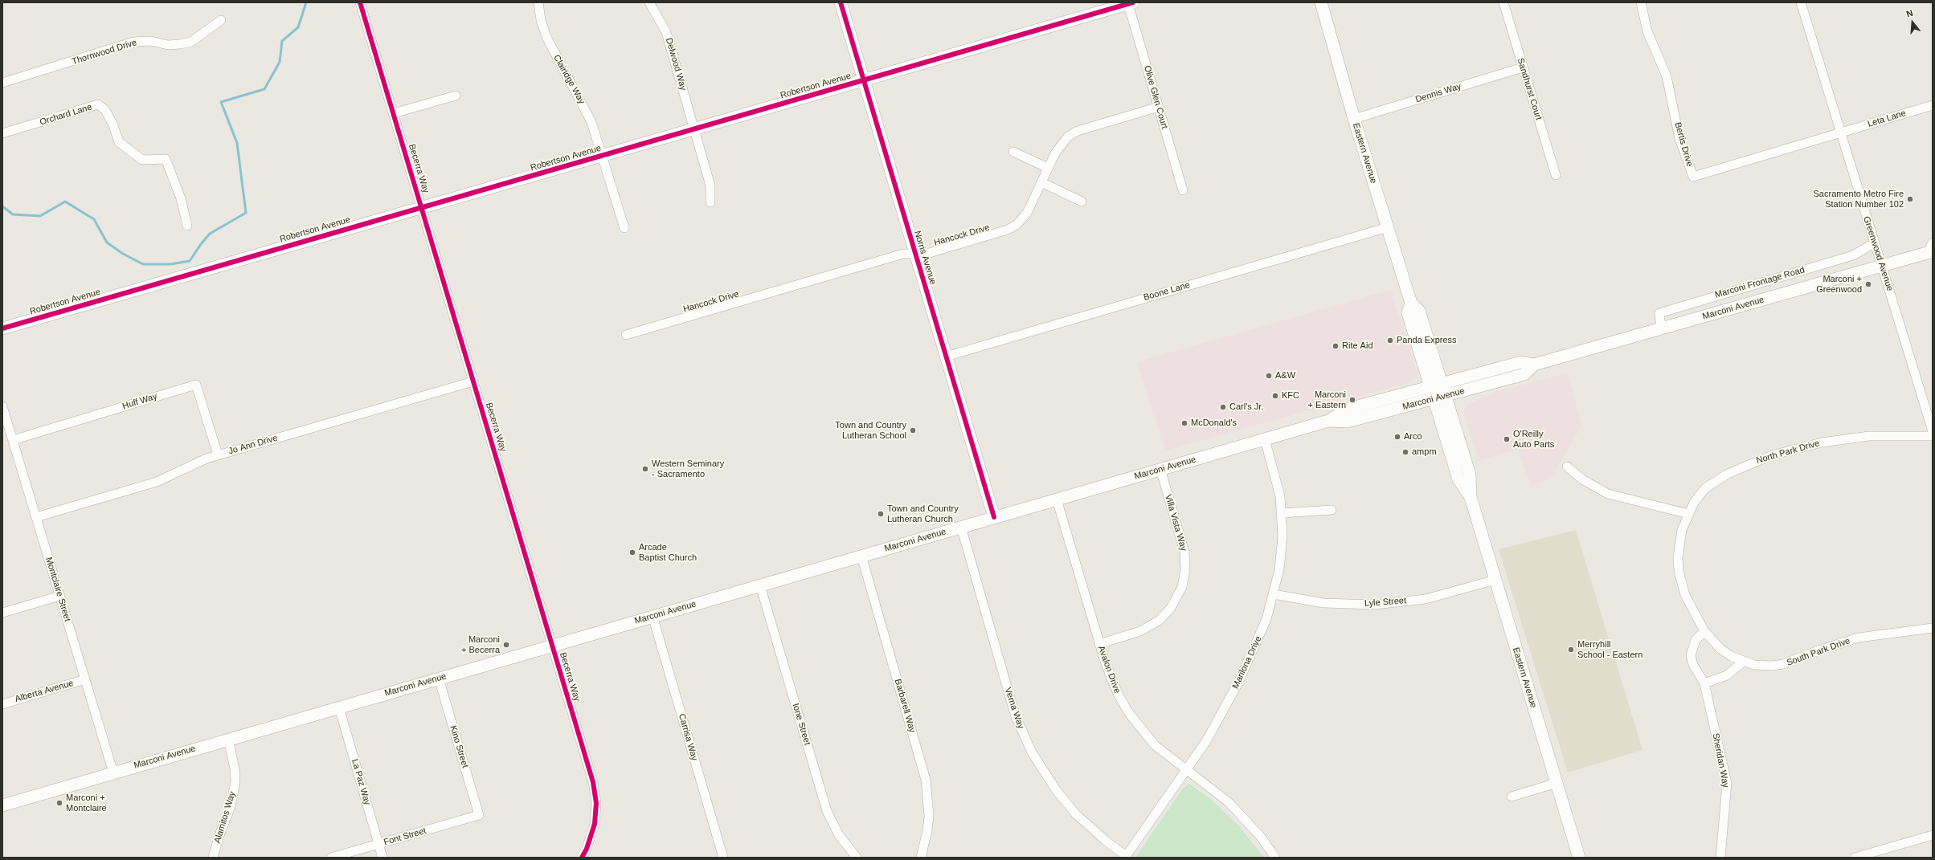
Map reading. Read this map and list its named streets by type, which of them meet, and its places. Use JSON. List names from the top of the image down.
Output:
{
  "streets": {
    "main road": [
      "Robertson Avenue",
      "Eastern Avenue",
      "Norris Avenue",
      "Marconi Avenue"
    ],
    "street": [
      "Thornwood Drive",
      "Delwood Way",
      "Clairidge Way",
      "Sandhurst Court",
      "Dennis Way",
      "Olive Glen Court",
      "Orchard Lane",
      "Leta Lane",
      "Bertis Drive",
      "Becerra Way",
      "Hancock Drive",
      "Greenwood Avenue",
      "Marconi Frontage Road",
      "Boone Lane",
      "Huff Way",
      "Jo Ann Drive",
      "North Park Drive",
      "Villa Vista Way",
      "Montclaire Street",
      "Lyle Street",
      "South Park Drive",
      "Marilona Drive",
      "Avalon Drive",
      "Alberta Avenue",
      "Barbarell Way",
      "Verna Way",
      "Ione Street",
      "Carrisa Way",
      "Kino Street",
      "Sheridan Way",
      "La Paz Way",
      "Alamitos Way",
      "Font Street"
    ]
  },
  "crossings": [
    ["Delwood Way", "Robertson Avenue"],
    ["Clairidge Way", "Robertson Avenue"],
    ["Robertson Avenue", "Olive Glen Court"],
    ["Robertson Avenue", "Becerra Way"],
    ["Robertson Avenue", "Norris Avenue"],
    ["Sandhurst Court", "Dennis Way"],
    ["Dennis Way", "Eastern Avenue"],
    ["Olive Glen Court", "Hancock Drive"],
    ["Leta Lane", "Bertis Drive"],
    ["Leta Lane", "Greenwood Avenue"],
    ["Bertis Drive", "Greenwood Avenue"],
    ["Eastern Avenue", "Boone Lane"],
    ["Eastern Avenue", "Marconi Avenue"],
    ["Eastern Avenue", "Lyle Street"],
    ["Becerra Way", "Marconi Avenue"],
    ["Becerra Way", "Jo Ann Drive"],
    ["Hancock Drive", "Norris Avenue"],
    ["Greenwood Avenue", "Marconi Frontage Road"],
    ["Greenwood Avenue", "Marconi Avenue"],
    ["Norris Avenue", "Boone Lane"],
    ["Norris Avenue", "Marconi Avenue"],
    ["Marconi Frontage Road", "Marconi Avenue"],
    ["Marconi Avenue", "Villa Vista Way"],
    ["Marconi Avenue", "Montclaire Street"],
    ["Marconi Avenue", "Marilona Drive"],
    ["Marconi Avenue", "Avalon Drive"],
    ["Marconi Avenue", "Barbarell Way"],
    ["Marconi Avenue", "Verna Way"],
    ["Marconi Avenue", "Ione Street"],
    ["Marconi Avenue", "Carrisa Way"],
    ["Marconi Avenue", "Kino Street"],
    ["Marconi Avenue", "La Paz Way"],
    ["Marconi Avenue", "Alamitos Way"],
    ["Huff Way", "Jo Ann Drive"],
    ["Huff Way", "Montclaire Street"],
    ["Jo Ann Drive", "Montclaire Street"],
    ["Villa Vista Way", "Avalon Drive"],
    ["Montclaire Street", "Alberta Avenue"],
    ["Lyle Street", "Marilona Drive"],
    ["Marilona Drive", "Avalon Drive"],
    ["Marilona Drive", "Verna Way"],
    ["Kino Street", "Font Street"],
    ["La Paz Way", "Font Street"]
  ],
  "places": [
    "Sacramento Metro Fire Station Number 102",
    "Marconi + Greenwood",
    "Panda Express",
    "Rite Aid",
    "A&W",
    "KFC",
    "Marconi + Eastern",
    "Carl's Jr.",
    "McDonald's",
    "Town and Country Lutheran School",
    "Arco",
    "O'Reilly Auto Parts",
    "ampm",
    "Western Seminary - Sacramento",
    "Town and Country Lutheran Church",
    "Arcade Baptist Church",
    "Marconi + Becerra",
    "Merryhill School - Eastern",
    "Marconi + Montclaire"
  ],
  "north": "top"
}
